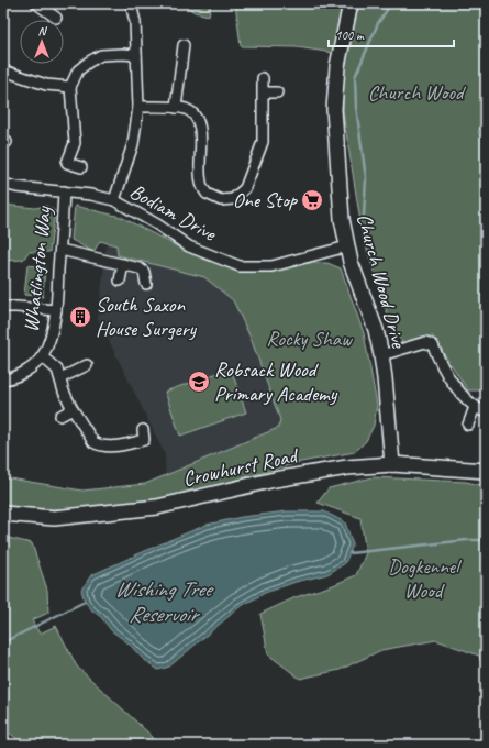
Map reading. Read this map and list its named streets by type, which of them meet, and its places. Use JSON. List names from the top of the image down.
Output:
{
  "streets": {
    "main road": ["Church Wood Drive", "Crowhurst Road"],
    "street": ["Bodiam Drive", "Whatlington Way"]
  },
  "crossings": [
    ["Bodiam Drive", "Whatlington Way"],
    ["Bodiam Drive", "Church Wood Drive"],
    ["Church Wood Drive", "Crowhurst Road"]
  ],
  "water": ["Wishing Tree Reservoir"],
  "parks": ["Church Wood", "Rocky Shaw", "Dogkennel Wood"],
  "places": {
    "supermarket": ["One Stop"],
    "building": ["South Saxon House Surgery"],
    "school or university": ["Robsack Wood Primary Academy"]
  },
  "scale_bar": "100 m",
  "north": "top"
}
